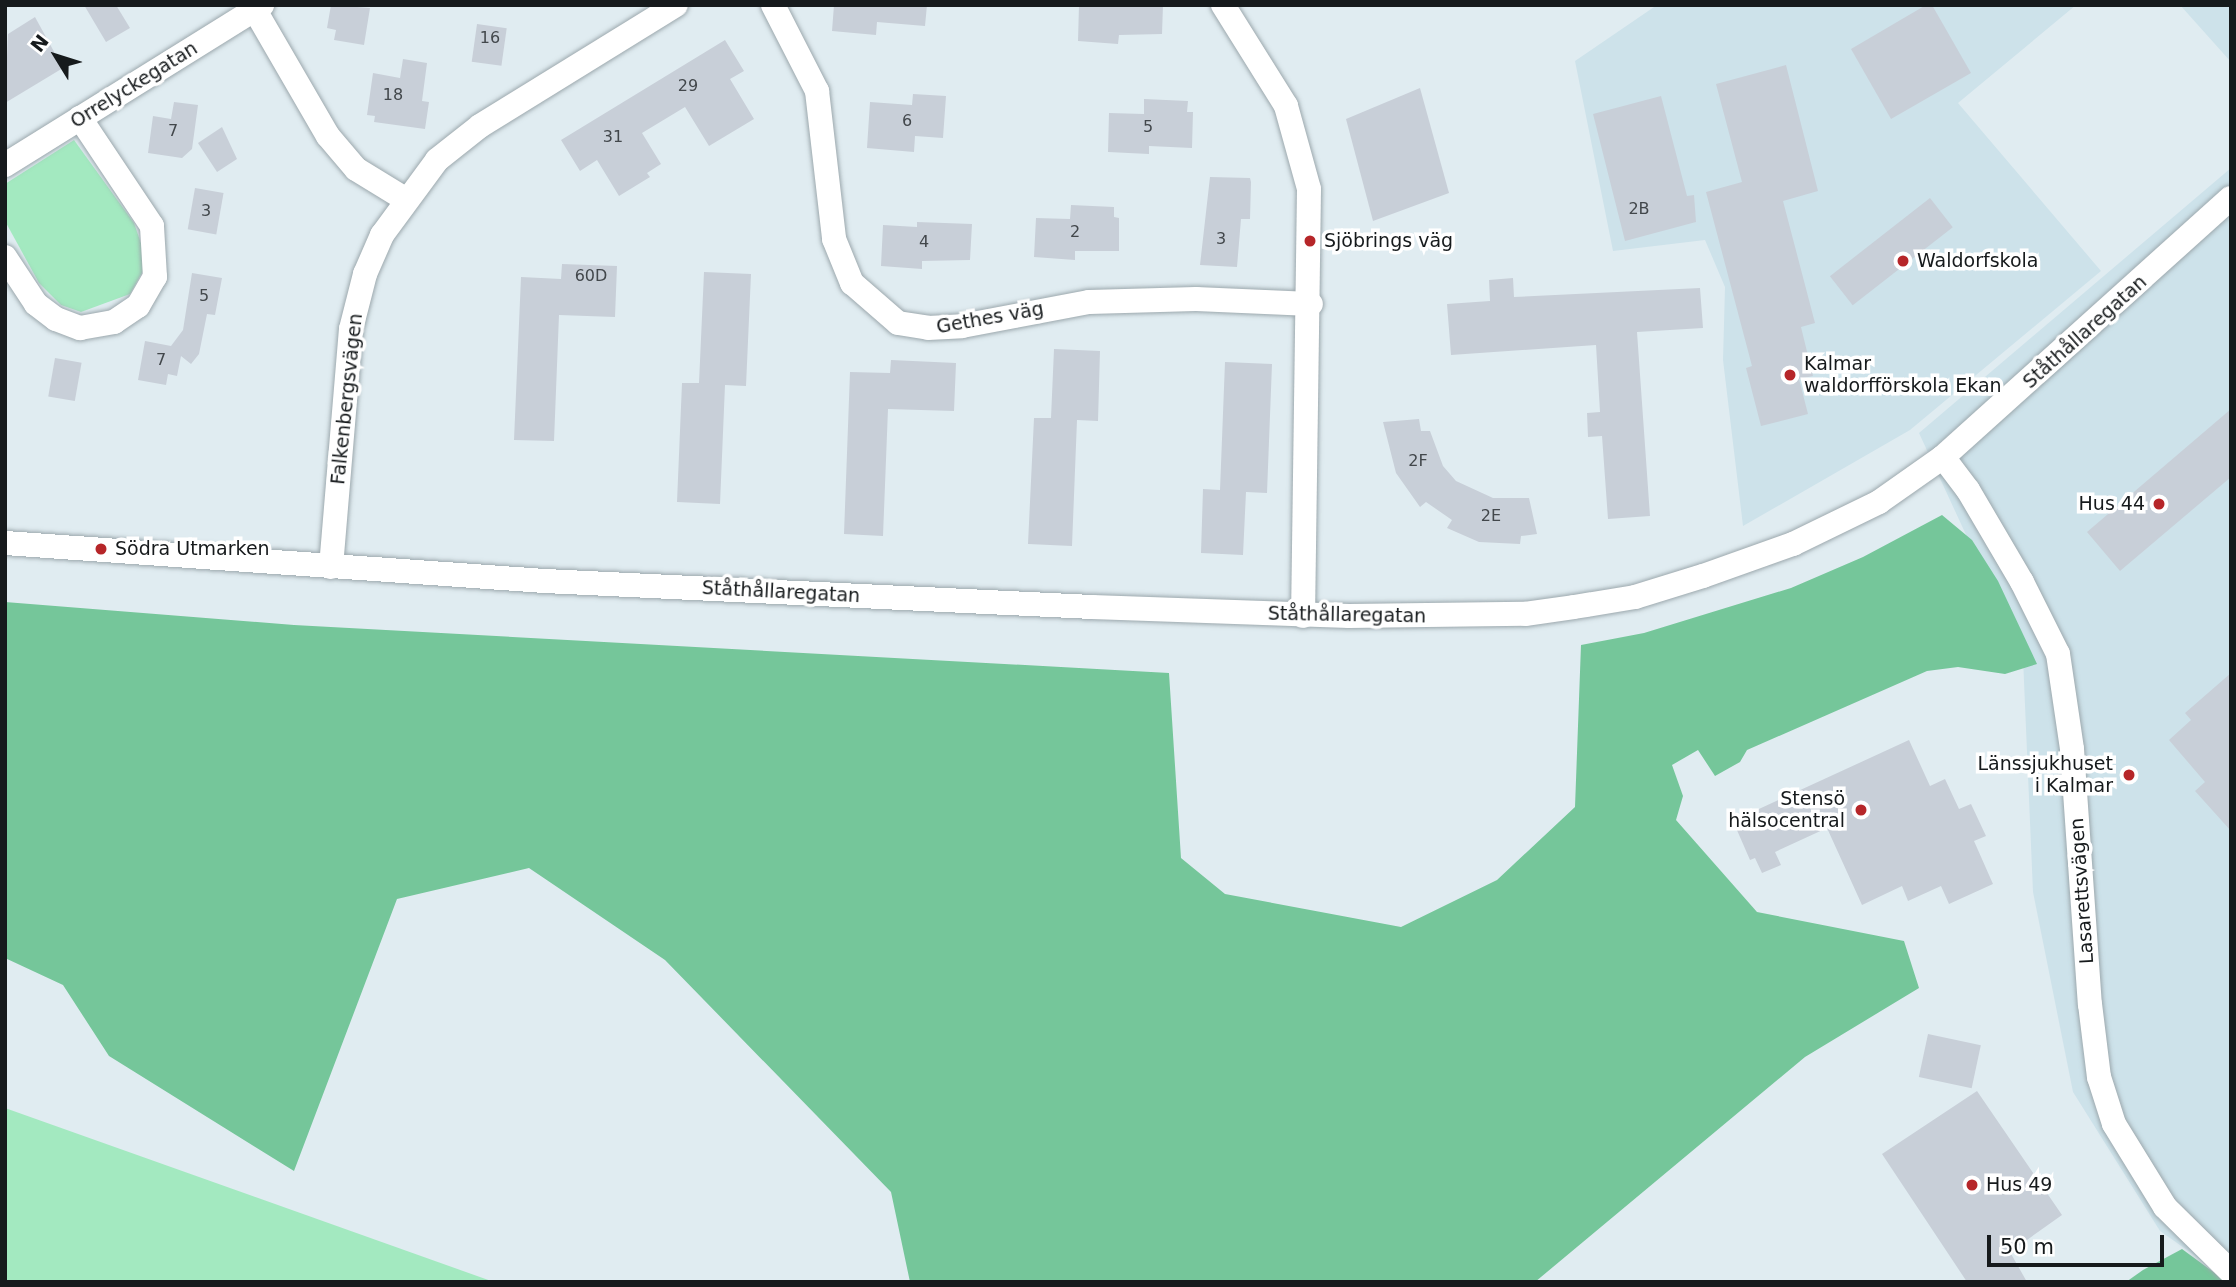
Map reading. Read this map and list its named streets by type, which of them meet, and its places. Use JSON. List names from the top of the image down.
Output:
{
  "streets": {
    "street": [
      "Orrelyckegatan",
      "Gethes väg",
      "Ståthållaregatan",
      "Falkenbergsvägen",
      "Lasarettsvägen"
    ]
  },
  "crossings": [
    ["Ståthållaregatan", "Falkenbergsvägen"],
    ["Ståthållaregatan", "Lasarettsvägen"]
  ],
  "places": [
    "Sjöbrings väg",
    "Waldorfskola",
    "Kalmar waldorfförskola Ekan",
    "Hus 44",
    "Södra Utmarken",
    "Länssjukhuset i Kalmar",
    "Stensö hälsocentral",
    "Hus 49"
  ],
  "house_numbers": [
    "16",
    "29",
    "18",
    "6",
    "5",
    "7",
    "31",
    "2B",
    "3",
    "2",
    "3",
    "4",
    "60D",
    "5",
    "7",
    "2F",
    "2E"
  ],
  "scale_bar": "50 m",
  "north": "top left"
}
